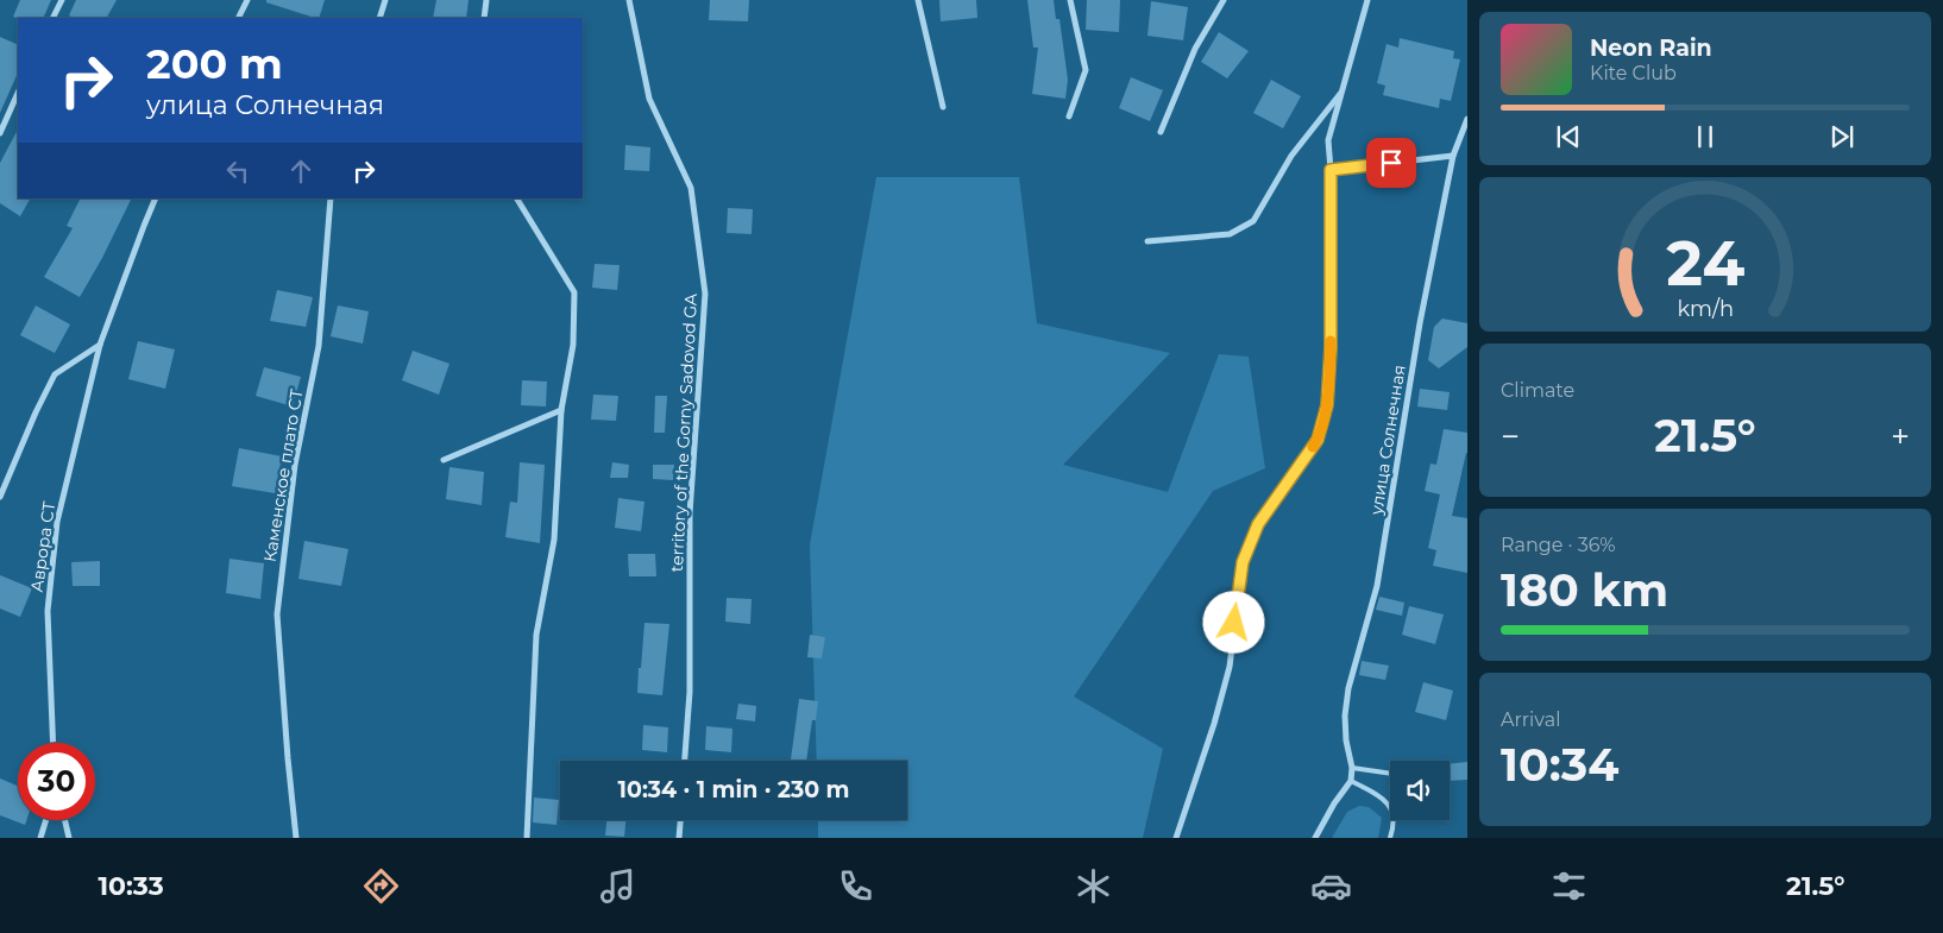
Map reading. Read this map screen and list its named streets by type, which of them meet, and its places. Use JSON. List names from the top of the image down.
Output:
{
  "streets": {
    "street": [
      "territory of the Gorny Sadovod GA",
      "улица Солнечная",
      "Каменское плато СТ",
      "Аврора СТ"
    ]
  },
  "page": {
    "turn": ["200 m", "улица Солнечная"],
    "song": ["Neon Rain", "Kite Club"],
    "tile": [
      "Climate",
      ["Range · 36%", "180 km"],
      ["Arrival", "10:34"]
    ],
    "heat": ["−", "21.5°", "+"],
    "limit": "30",
    "trip": "10:34 · 1 min · 230 m",
    "tabs": ["10:33", "21.5°"],
    "gauge": ["24", "km/h"]
  }
}
